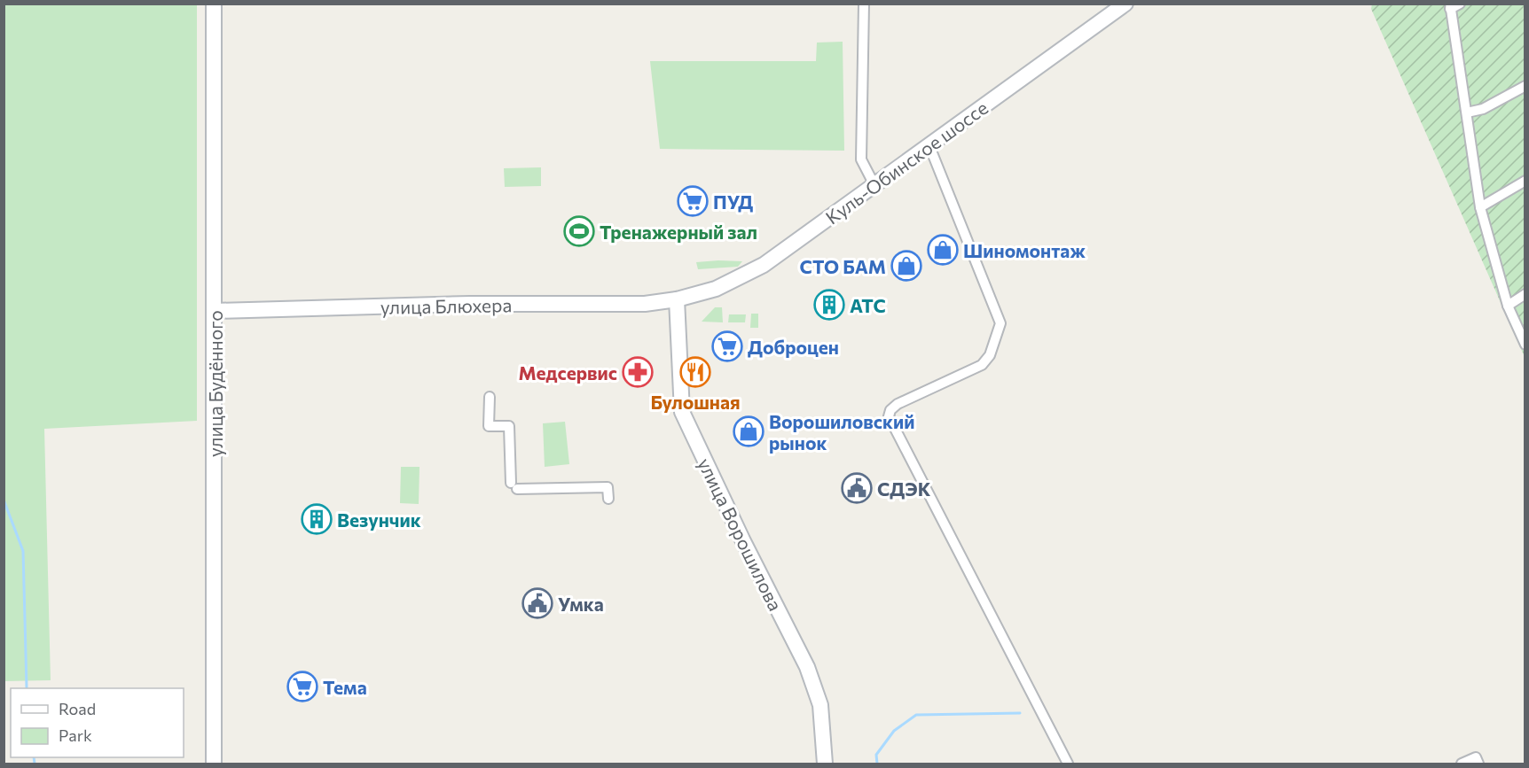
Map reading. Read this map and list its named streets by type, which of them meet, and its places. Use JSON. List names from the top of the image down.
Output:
{
  "streets": {
    "main road": [
      "Куль-Обинское шоссе",
      "улица Блюхера",
      "улица Будённого",
      "улица Ворошилова"
    ]
  },
  "crossings": [
    ["Куль-Обинское шоссе", "улица Блюхера"],
    ["Куль-Обинское шоссе", "улица Ворошилова"],
    ["улица Блюхера", "улица Будённого"],
    ["улица Блюхера", "улица Ворошилова"]
  ],
  "places": {
    "supermarket": ["ПУД", "Доброцен", "Тема"],
    "sports": ["Тренажерный зал"],
    "shop": ["Шиномонтаж", "СТО БАМ", "Ворошиловский рынок"],
    "building": ["АТС", "Везунчик"],
    "pharmacy": ["Медсервис"],
    "restaurant": ["Булошная"],
    "public building": ["СДЭК", "Умка"]
  },
  "legend": ["Road", "Park"]
}
